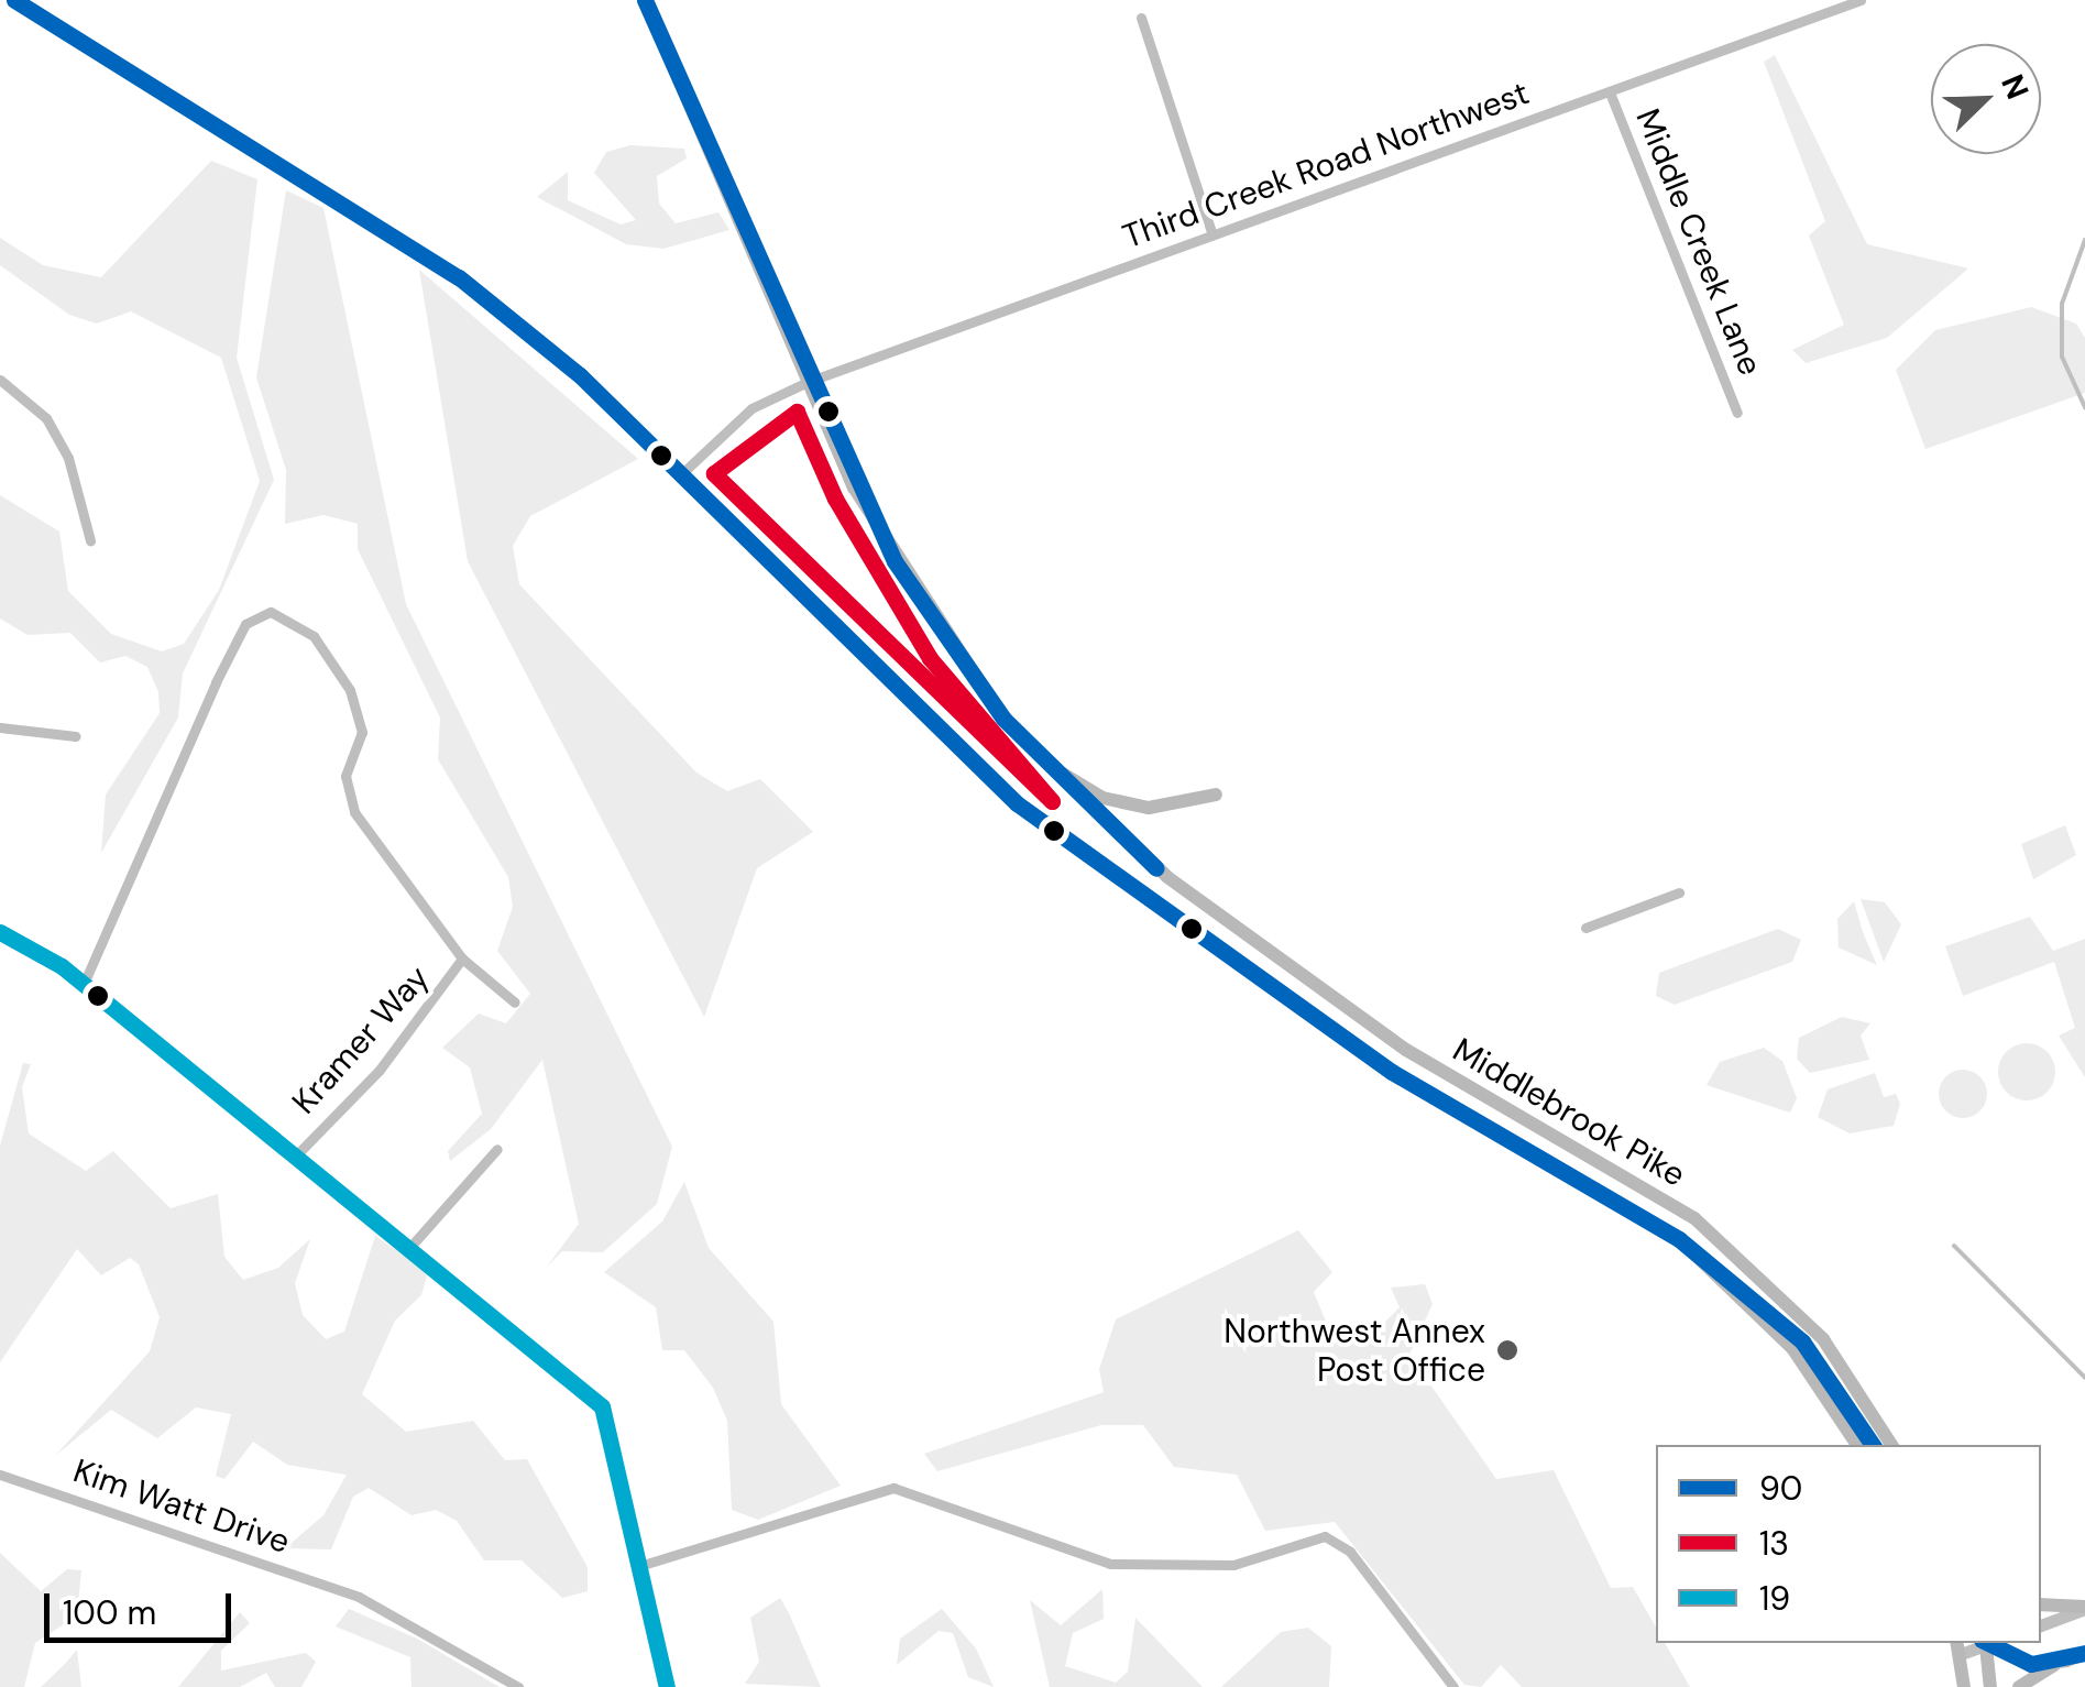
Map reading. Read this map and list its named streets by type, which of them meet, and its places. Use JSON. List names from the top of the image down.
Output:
{
  "streets": {
    "main road": ["Middlebrook Pike"],
    "street": [
      "Third Creek Road Northwest",
      "Middle Creek Lane",
      "Kramer Way",
      "Kim Watt Drive"
    ]
  },
  "crossings": [
    ["Third Creek Road Northwest", "Middle Creek Lane"],
    ["Third Creek Road Northwest", "Middlebrook Pike"]
  ],
  "places": ["Northwest Annex Post Office"],
  "lines": ["transit line 90", "transit line 13", "transit line 19"],
  "legend": ["90", "13", "19"],
  "scale_bar": "100 m",
  "north": "top right"
}
